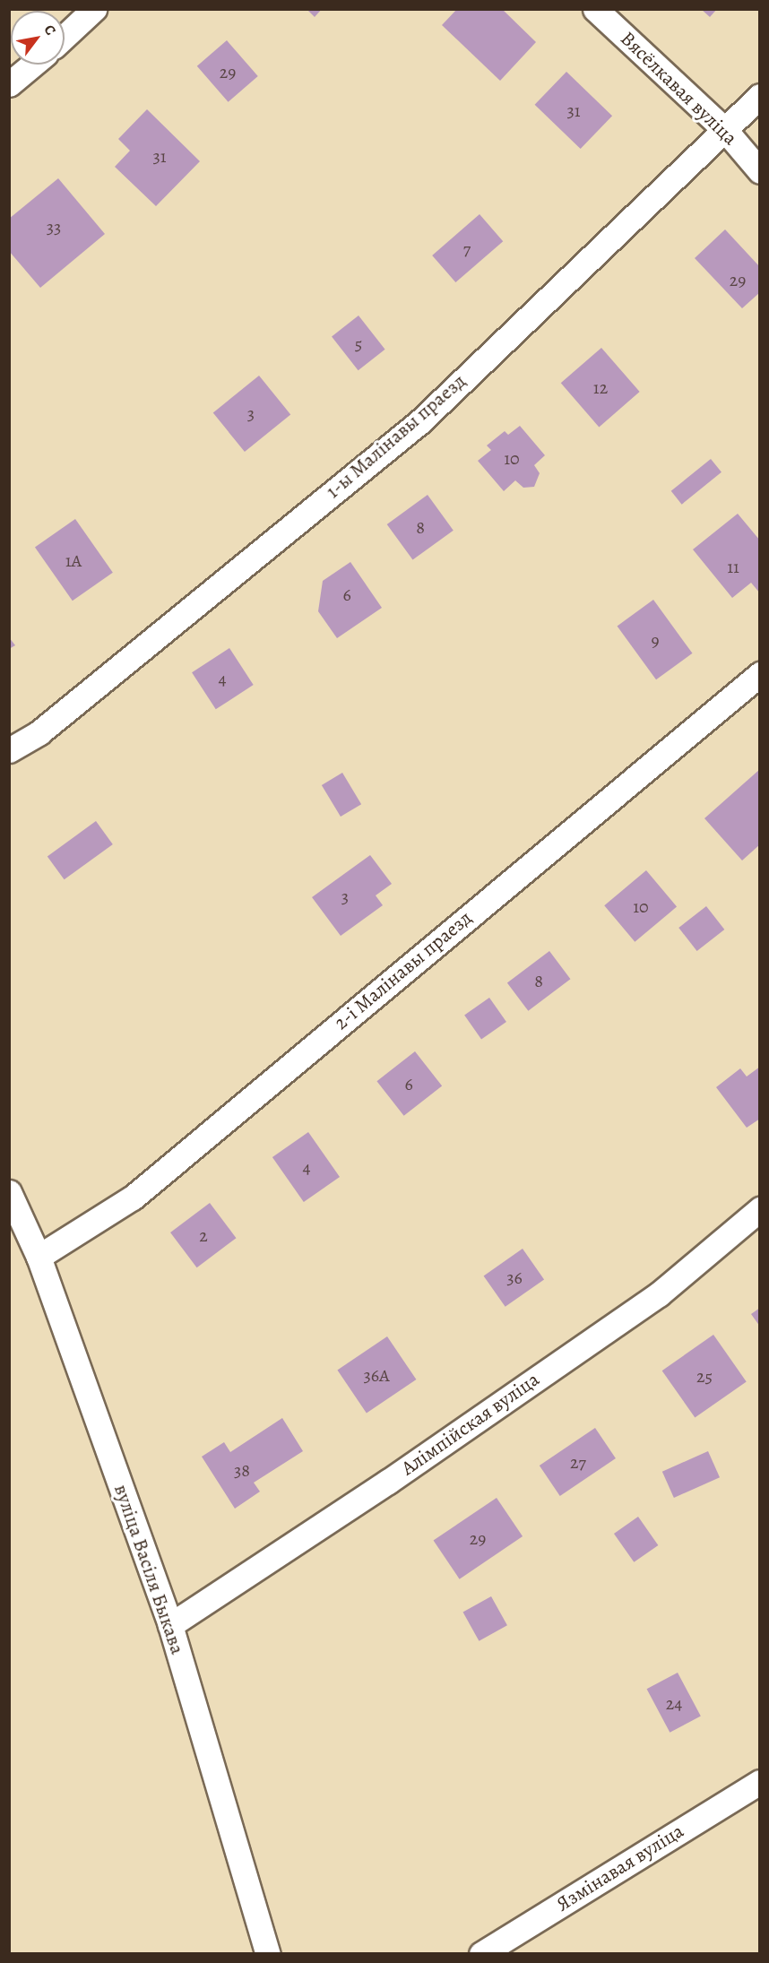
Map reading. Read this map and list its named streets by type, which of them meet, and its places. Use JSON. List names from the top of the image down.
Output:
{
  "streets": {
    "street": [
      "Вясёлкавая вуліца",
      "1-ы Малінавы праезд",
      "2-і Малінавы праезд",
      "Алімпійская вуліца",
      "вуліца Васіля Быкава",
      "Язмінавая вуліца"
    ]
  },
  "crossings": [
    ["Вясёлкавая вуліца", "1-ы Малінавы праезд"],
    ["2-і Малінавы праезд", "вуліца Васіля Быкава"],
    ["Алімпійская вуліца", "вуліца Васіля Быкава"]
  ],
  "house_numbers": [
    "29",
    "31",
    "31",
    "33",
    "7",
    "29",
    "5",
    "12",
    "3",
    "10",
    "8",
    "1А",
    "11",
    "6",
    "9",
    "4",
    "3",
    "10",
    "8",
    "6",
    "4",
    "2",
    "36",
    "36А",
    "25",
    "27",
    "38",
    "29",
    "24"
  ],
  "north": "top right"
}
